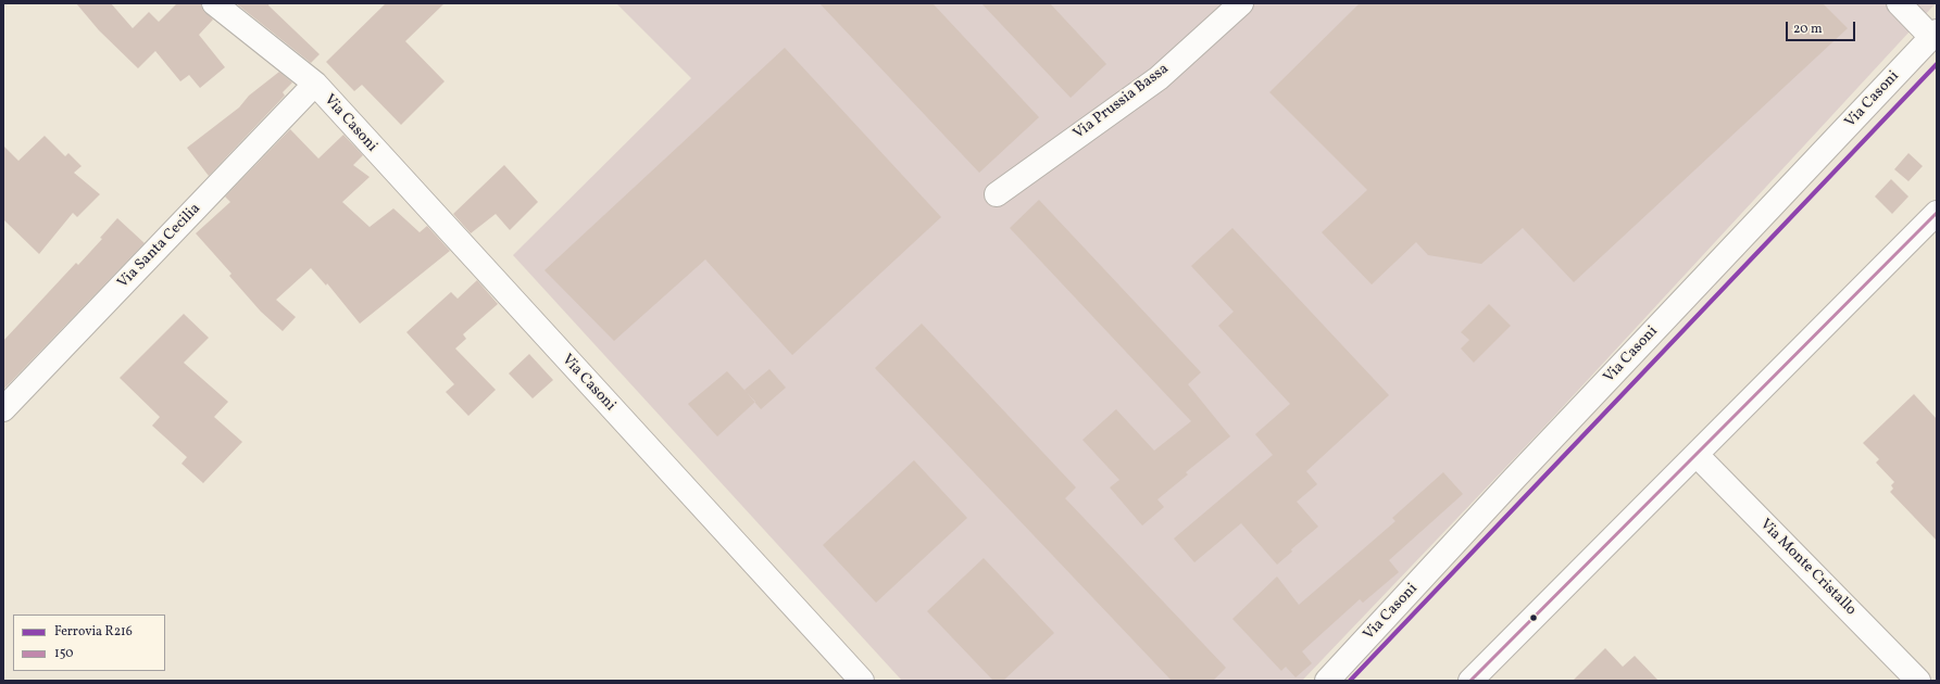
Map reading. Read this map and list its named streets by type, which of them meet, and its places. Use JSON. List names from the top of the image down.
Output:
{
  "streets": {
    "street": [
      "Via Casoni",
      "Via Prussia Bassa",
      "Via Santa Cecilia",
      "Via Monte Cristallo"
    ]
  },
  "crossings": [
    ["Via Casoni", "Via Santa Cecilia"]
  ],
  "lines": ["rail line R216", "transit line 150"],
  "legend": ["Ferrovia R216", "150"],
  "scale_bar": "20 m"
}
